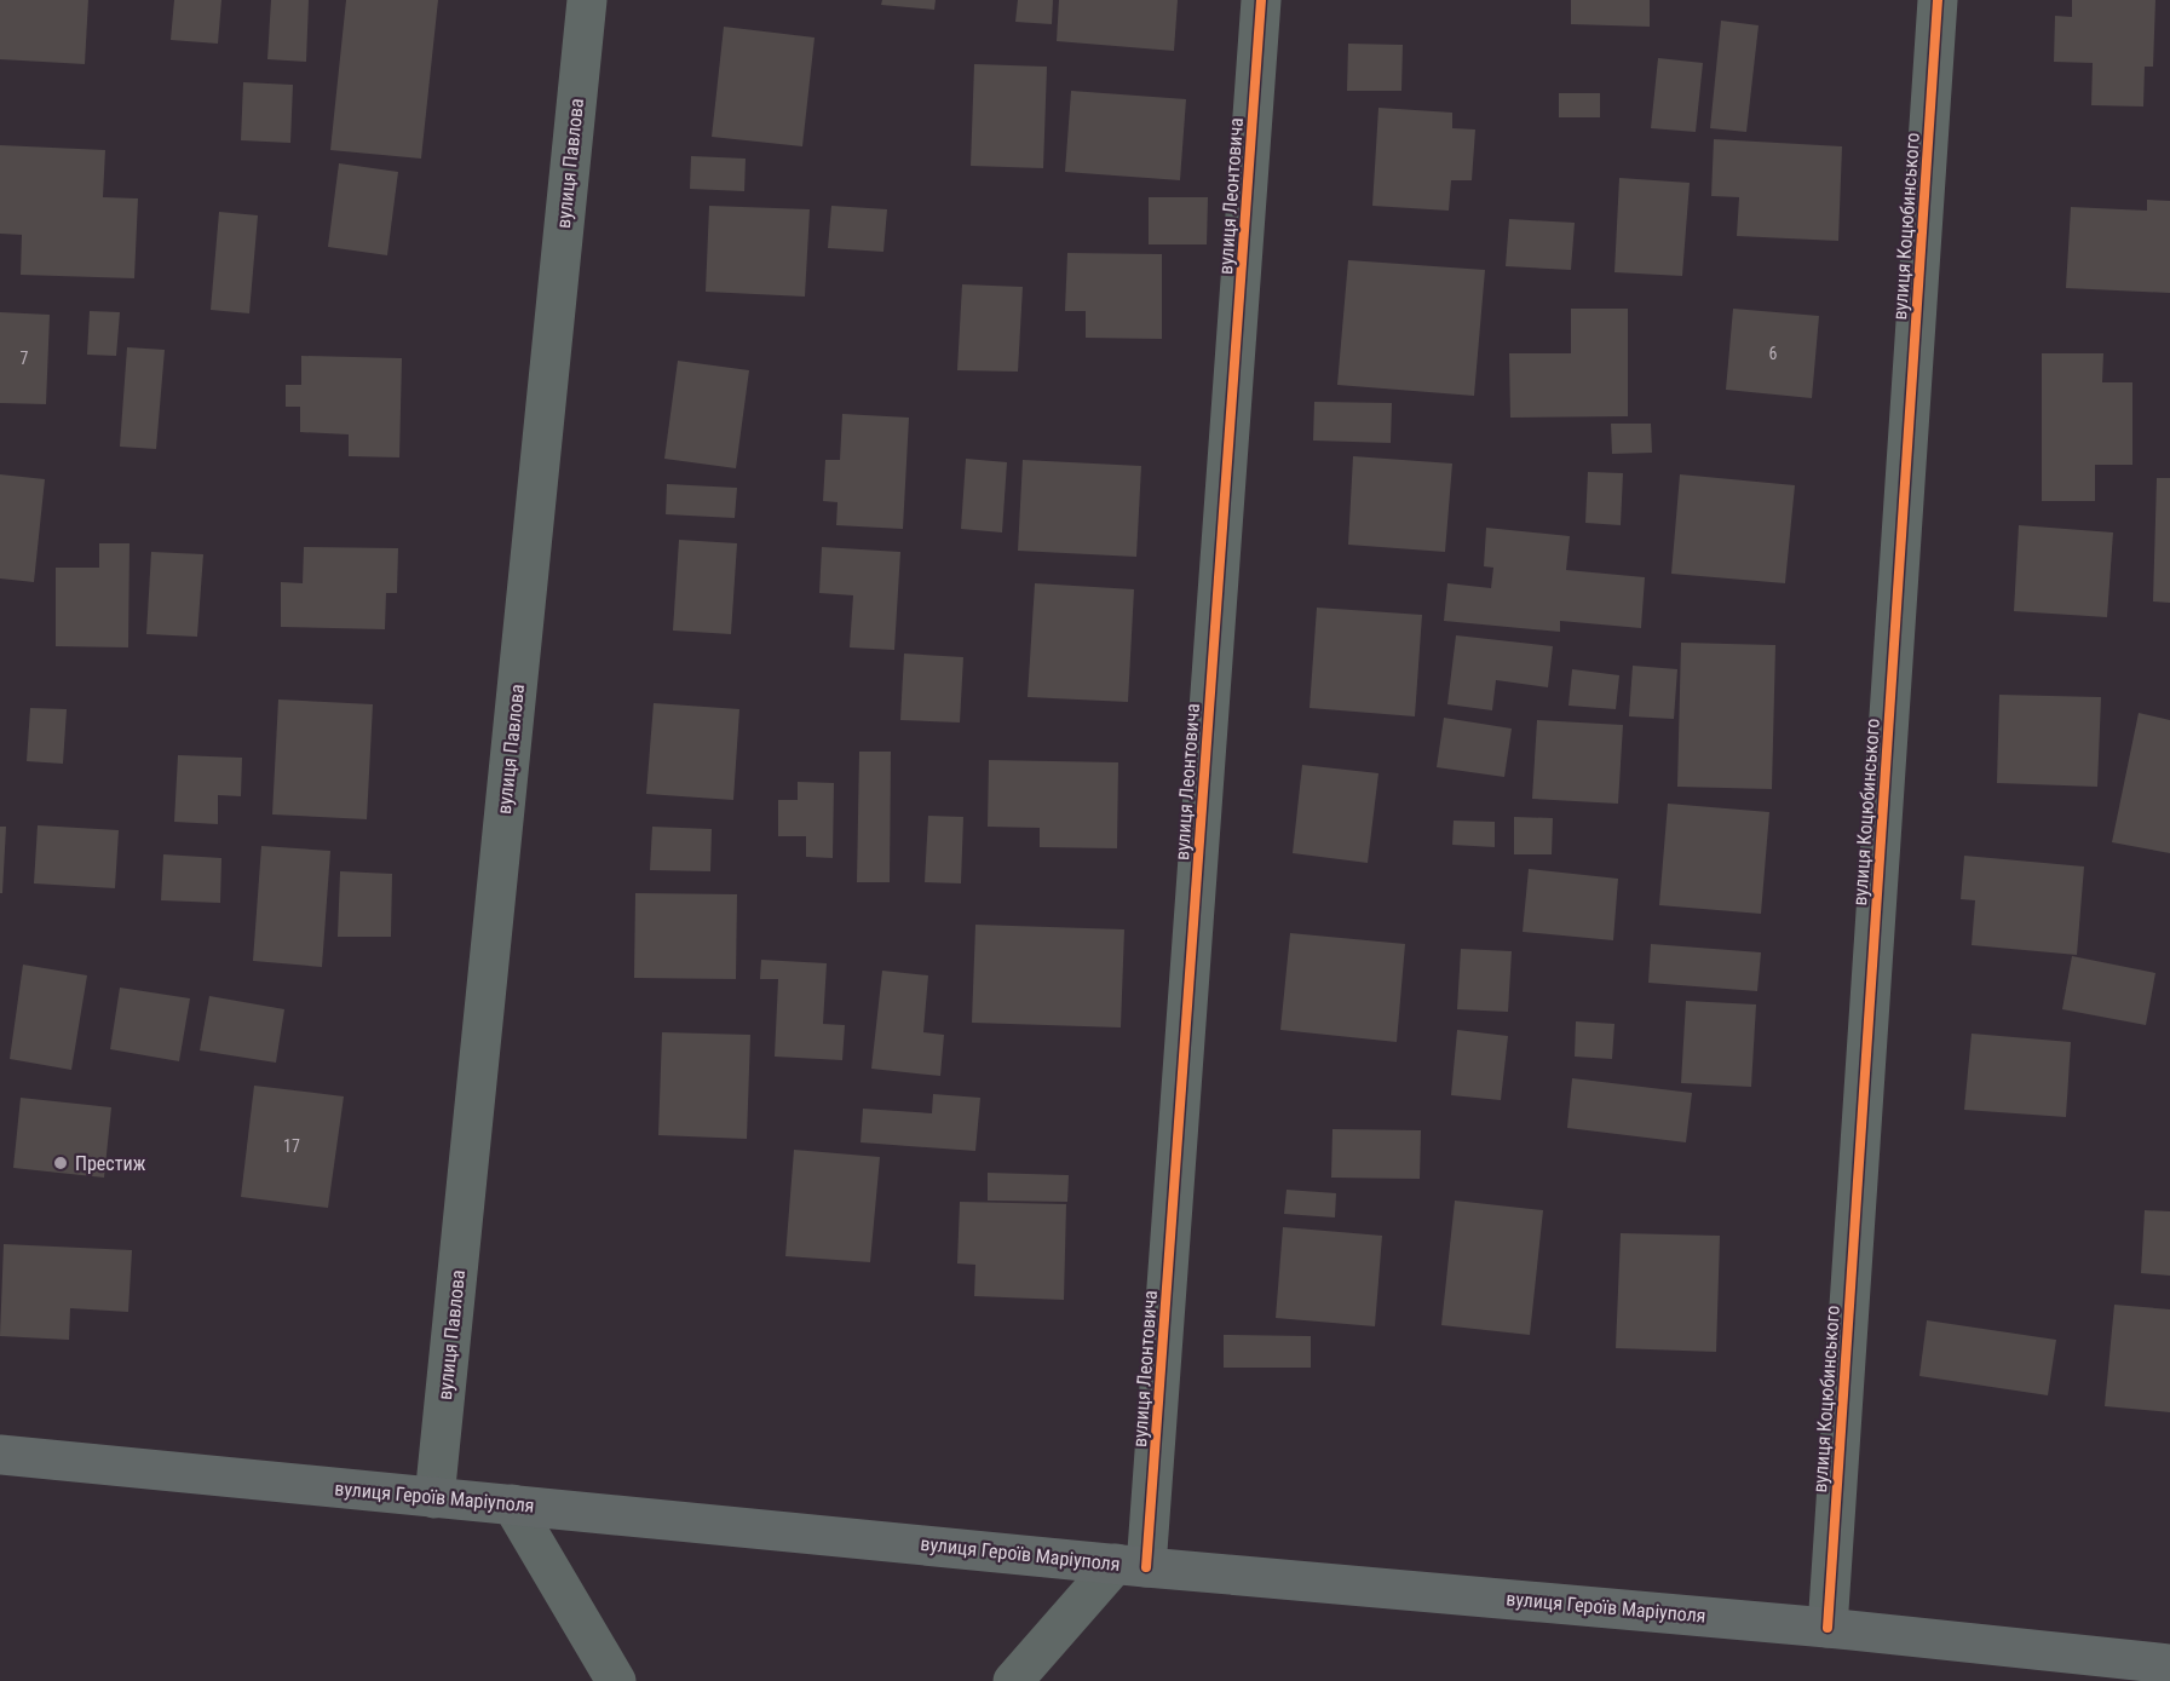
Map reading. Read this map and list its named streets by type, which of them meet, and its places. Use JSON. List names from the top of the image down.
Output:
{
  "streets": {
    "main road": ["вулиця Героїв Маріуполя"],
    "street": ["вулиця Павлова", "вулиця Леонтовича", "вулиця Коцюбинського"]
  },
  "crossings": [
    ["вулиця Павлова", "вулиця Героїв Маріуполя"],
    ["вулиця Леонтовича", "вулиця Героїв Маріуполя"],
    ["вулиця Коцюбинського", "вулиця Героїв Маріуполя"]
  ],
  "places": ["Престиж"],
  "house_numbers": ["6", "7", "17"]
}
